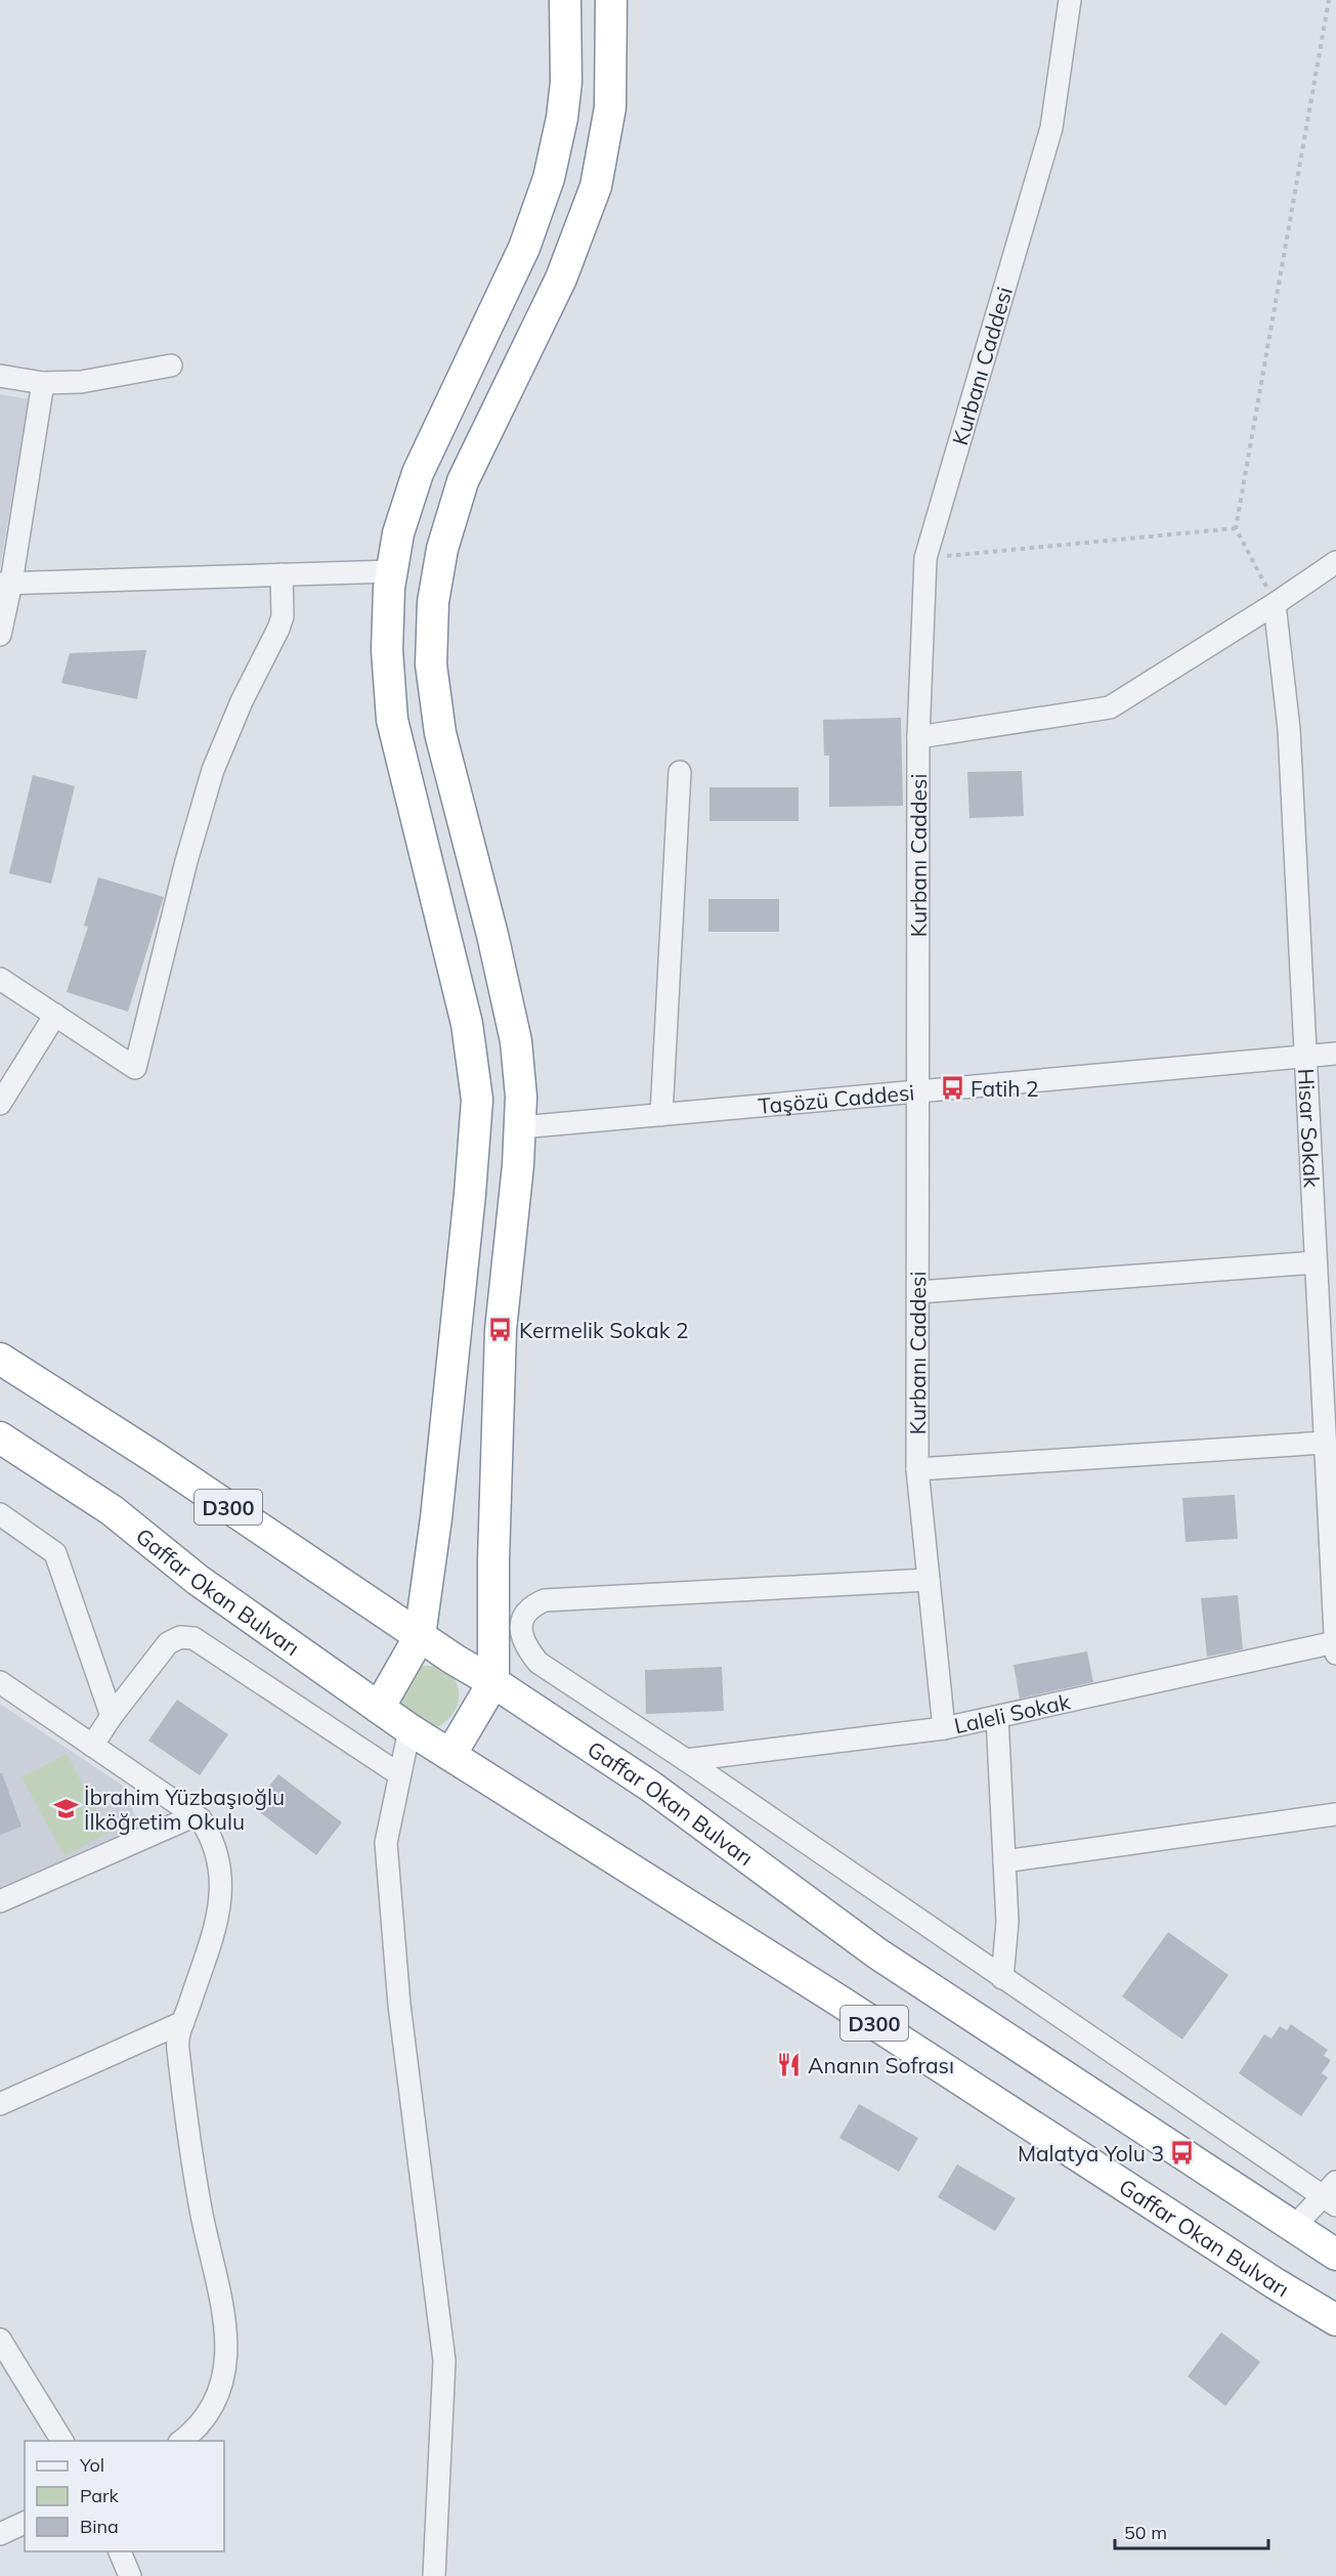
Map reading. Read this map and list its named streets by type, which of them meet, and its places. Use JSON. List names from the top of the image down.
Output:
{
  "streets": {
    "highway": ["D300", "Gaffar Okan Bulvarı"],
    "street": [
      "Kurbanı Caddesi",
      "Taşözü Caddesi",
      "Hisar Sokak",
      "Laleli Sokak"
    ]
  },
  "crossings": [
    ["Kurbanı Caddesi", "Taşözü Caddesi"],
    ["Kurbanı Caddesi", "Laleli Sokak"],
    ["Taşözü Caddesi", "Hisar Sokak"],
    ["Hisar Sokak", "Laleli Sokak"]
  ],
  "places": {
    "bus stop": ["Fatih 2", "Kermelik Sokak 2", "Malatya Yolu 3"],
    "school or university": ["İbrahim Yüzbaşıoğlu İlköğretim Okulu"],
    "restaurant": ["Ananın Sofrası"]
  },
  "legend": ["Yol", "Park", "Bina"],
  "scale_bar": "50 m"
}
